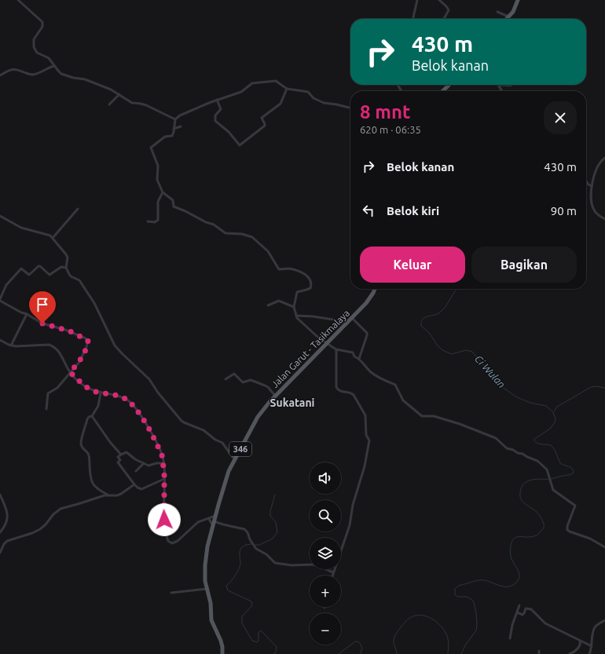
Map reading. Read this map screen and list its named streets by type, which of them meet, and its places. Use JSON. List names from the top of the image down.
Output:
{
  "streets": {
    "main road": ["Jalan Garut - Tasikmalaya", "346"]
  },
  "districts": ["Sukatani"],
  "water": ["Ci Wulan"],
  "page": {
    "turn": ["430 m", "Belok kanan"],
    "heading": ["8 mnt", "620 m · 06:35"],
    "list": [
      {
        "name": "Belok kanan",
        "value": "430 m"
      },
      {
        "name": "Belok kiri",
        "value": "90 m"
      }
    ],
    "buttons": ["Keluar", "Bagikan"],
    "map_buttons": ["+", "−"]
  }
}
